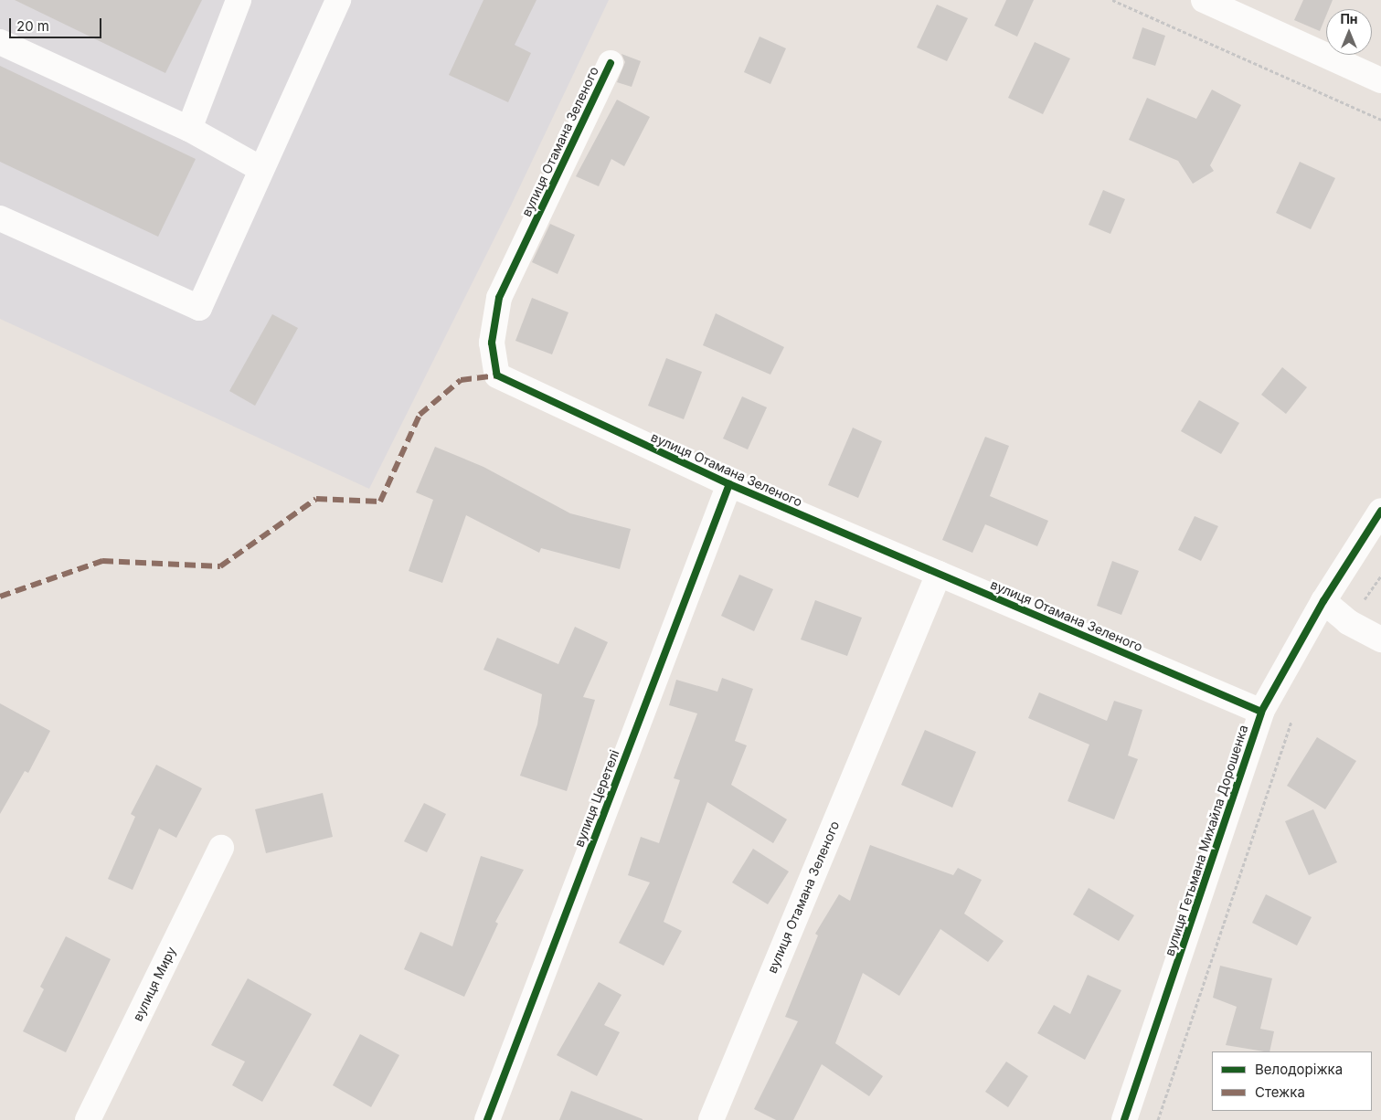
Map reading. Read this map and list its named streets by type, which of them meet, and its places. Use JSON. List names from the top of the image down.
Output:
{
  "streets": {
    "street": [
      "вулиця Отамана Зеленого",
      "вулиця Церетелі",
      "вулиця Гетьмана Михайла Дорошенка",
      "вулиця Миру"
    ]
  },
  "crossings": [
    ["вулиця Отамана Зеленого", "вулиця Церетелі"],
    ["вулиця Отамана Зеленого", "вулиця Гетьмана Михайла Дорошенка"]
  ],
  "legend": ["Велодоріжка", "Стежка"],
  "scale_bar": "20 m",
  "north": "top"
}
